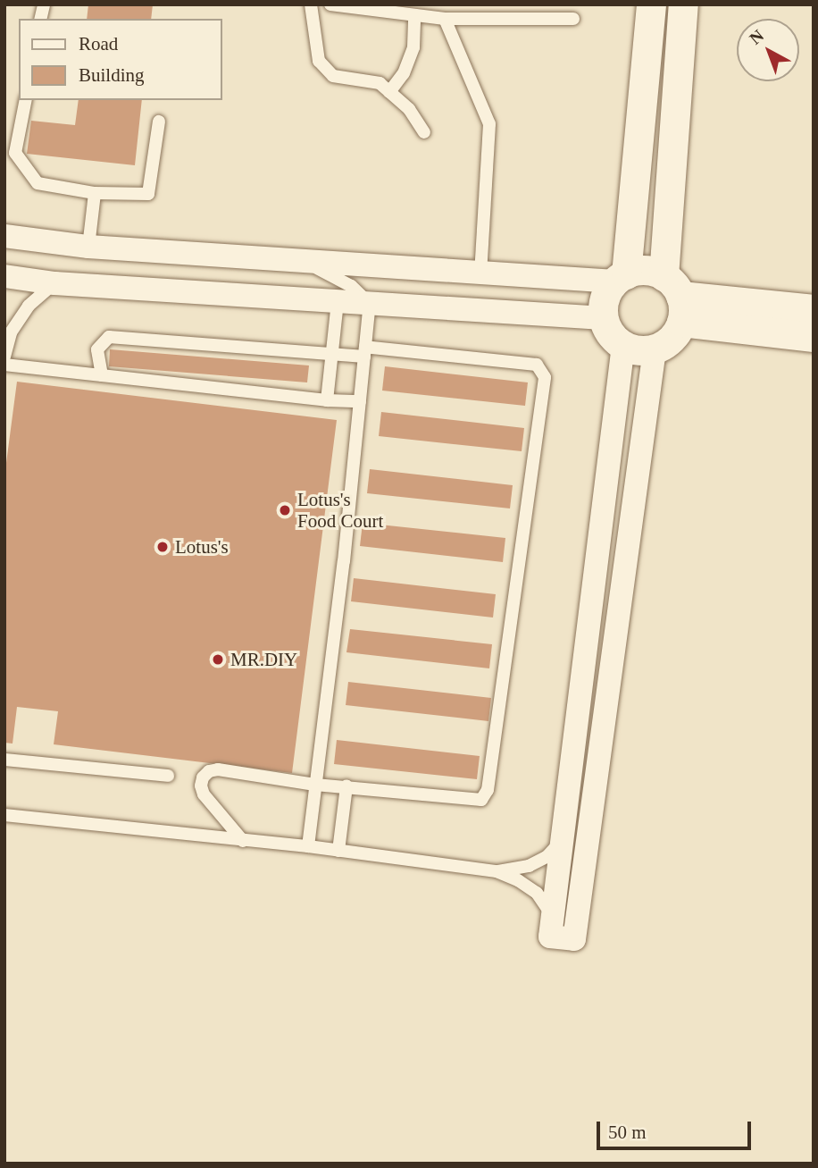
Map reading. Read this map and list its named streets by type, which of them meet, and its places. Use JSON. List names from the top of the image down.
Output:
{
  "places": ["Lotus's Food Court", "Lotus's", "MR.DIY"],
  "legend": ["Road", "Building"],
  "scale_bar": "50 m",
  "north": "top left"
}
